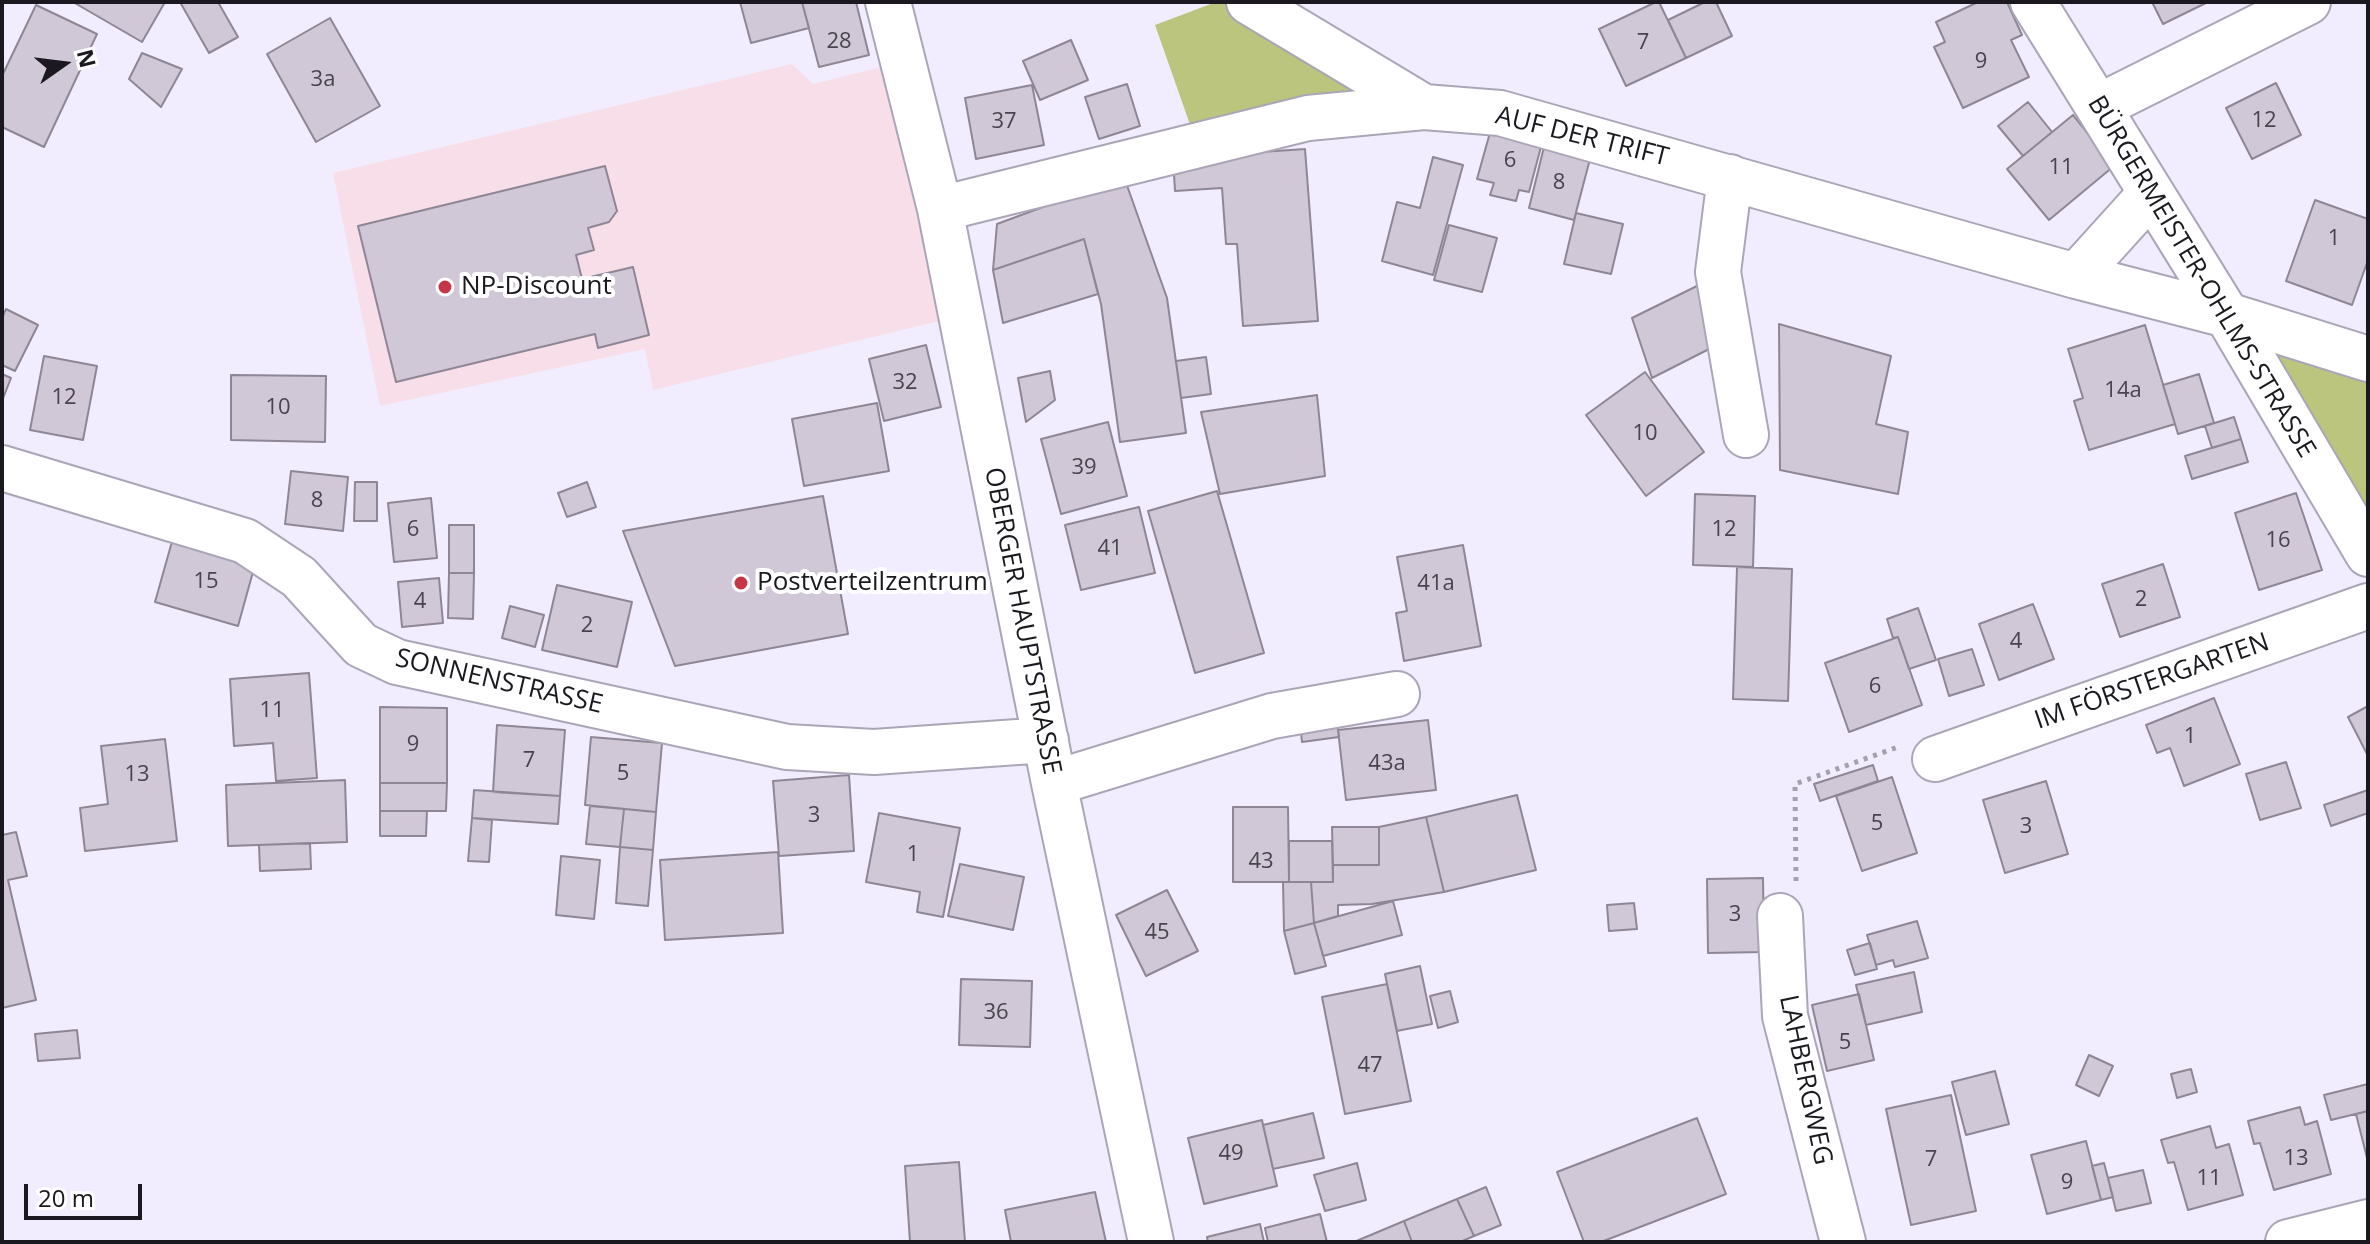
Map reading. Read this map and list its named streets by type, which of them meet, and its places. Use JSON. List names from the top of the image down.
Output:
{
  "streets": {
    "street": [
      "AUF DER TRIFT",
      "BÜRGERMEISTER-OHLMS-STRASSE",
      "OBERGER HAUPTSTRASSE",
      "SONNENSTRASSE",
      "IM FÖRSTERGARTEN",
      "LAHBERGWEG"
    ]
  },
  "crossings": [
    ["AUF DER TRIFT", "BÜRGERMEISTER-OHLMS-STRASSE"],
    ["AUF DER TRIFT", "OBERGER HAUPTSTRASSE"],
    ["OBERGER HAUPTSTRASSE", "SONNENSTRASSE"]
  ],
  "places": ["NP-Discount", "Postverteilzentrum"],
  "house_numbers": [
    "28",
    "7",
    "9",
    "3a",
    "12",
    "37",
    "6",
    "11",
    "8",
    "1",
    "32",
    "14a",
    "12",
    "10",
    "10",
    "39",
    "8",
    "6",
    "12",
    "16",
    "41",
    "15",
    "41a",
    "2",
    "4",
    "2",
    "4",
    "6",
    "11",
    "1",
    "9",
    "7",
    "43a",
    "5",
    "13",
    "3",
    "5",
    "3",
    "1",
    "43",
    "3",
    "45",
    "36",
    "5",
    "47",
    "49",
    "13",
    "7",
    "11",
    "9"
  ],
  "scale_bar": "20 m",
  "north": "right"
}
